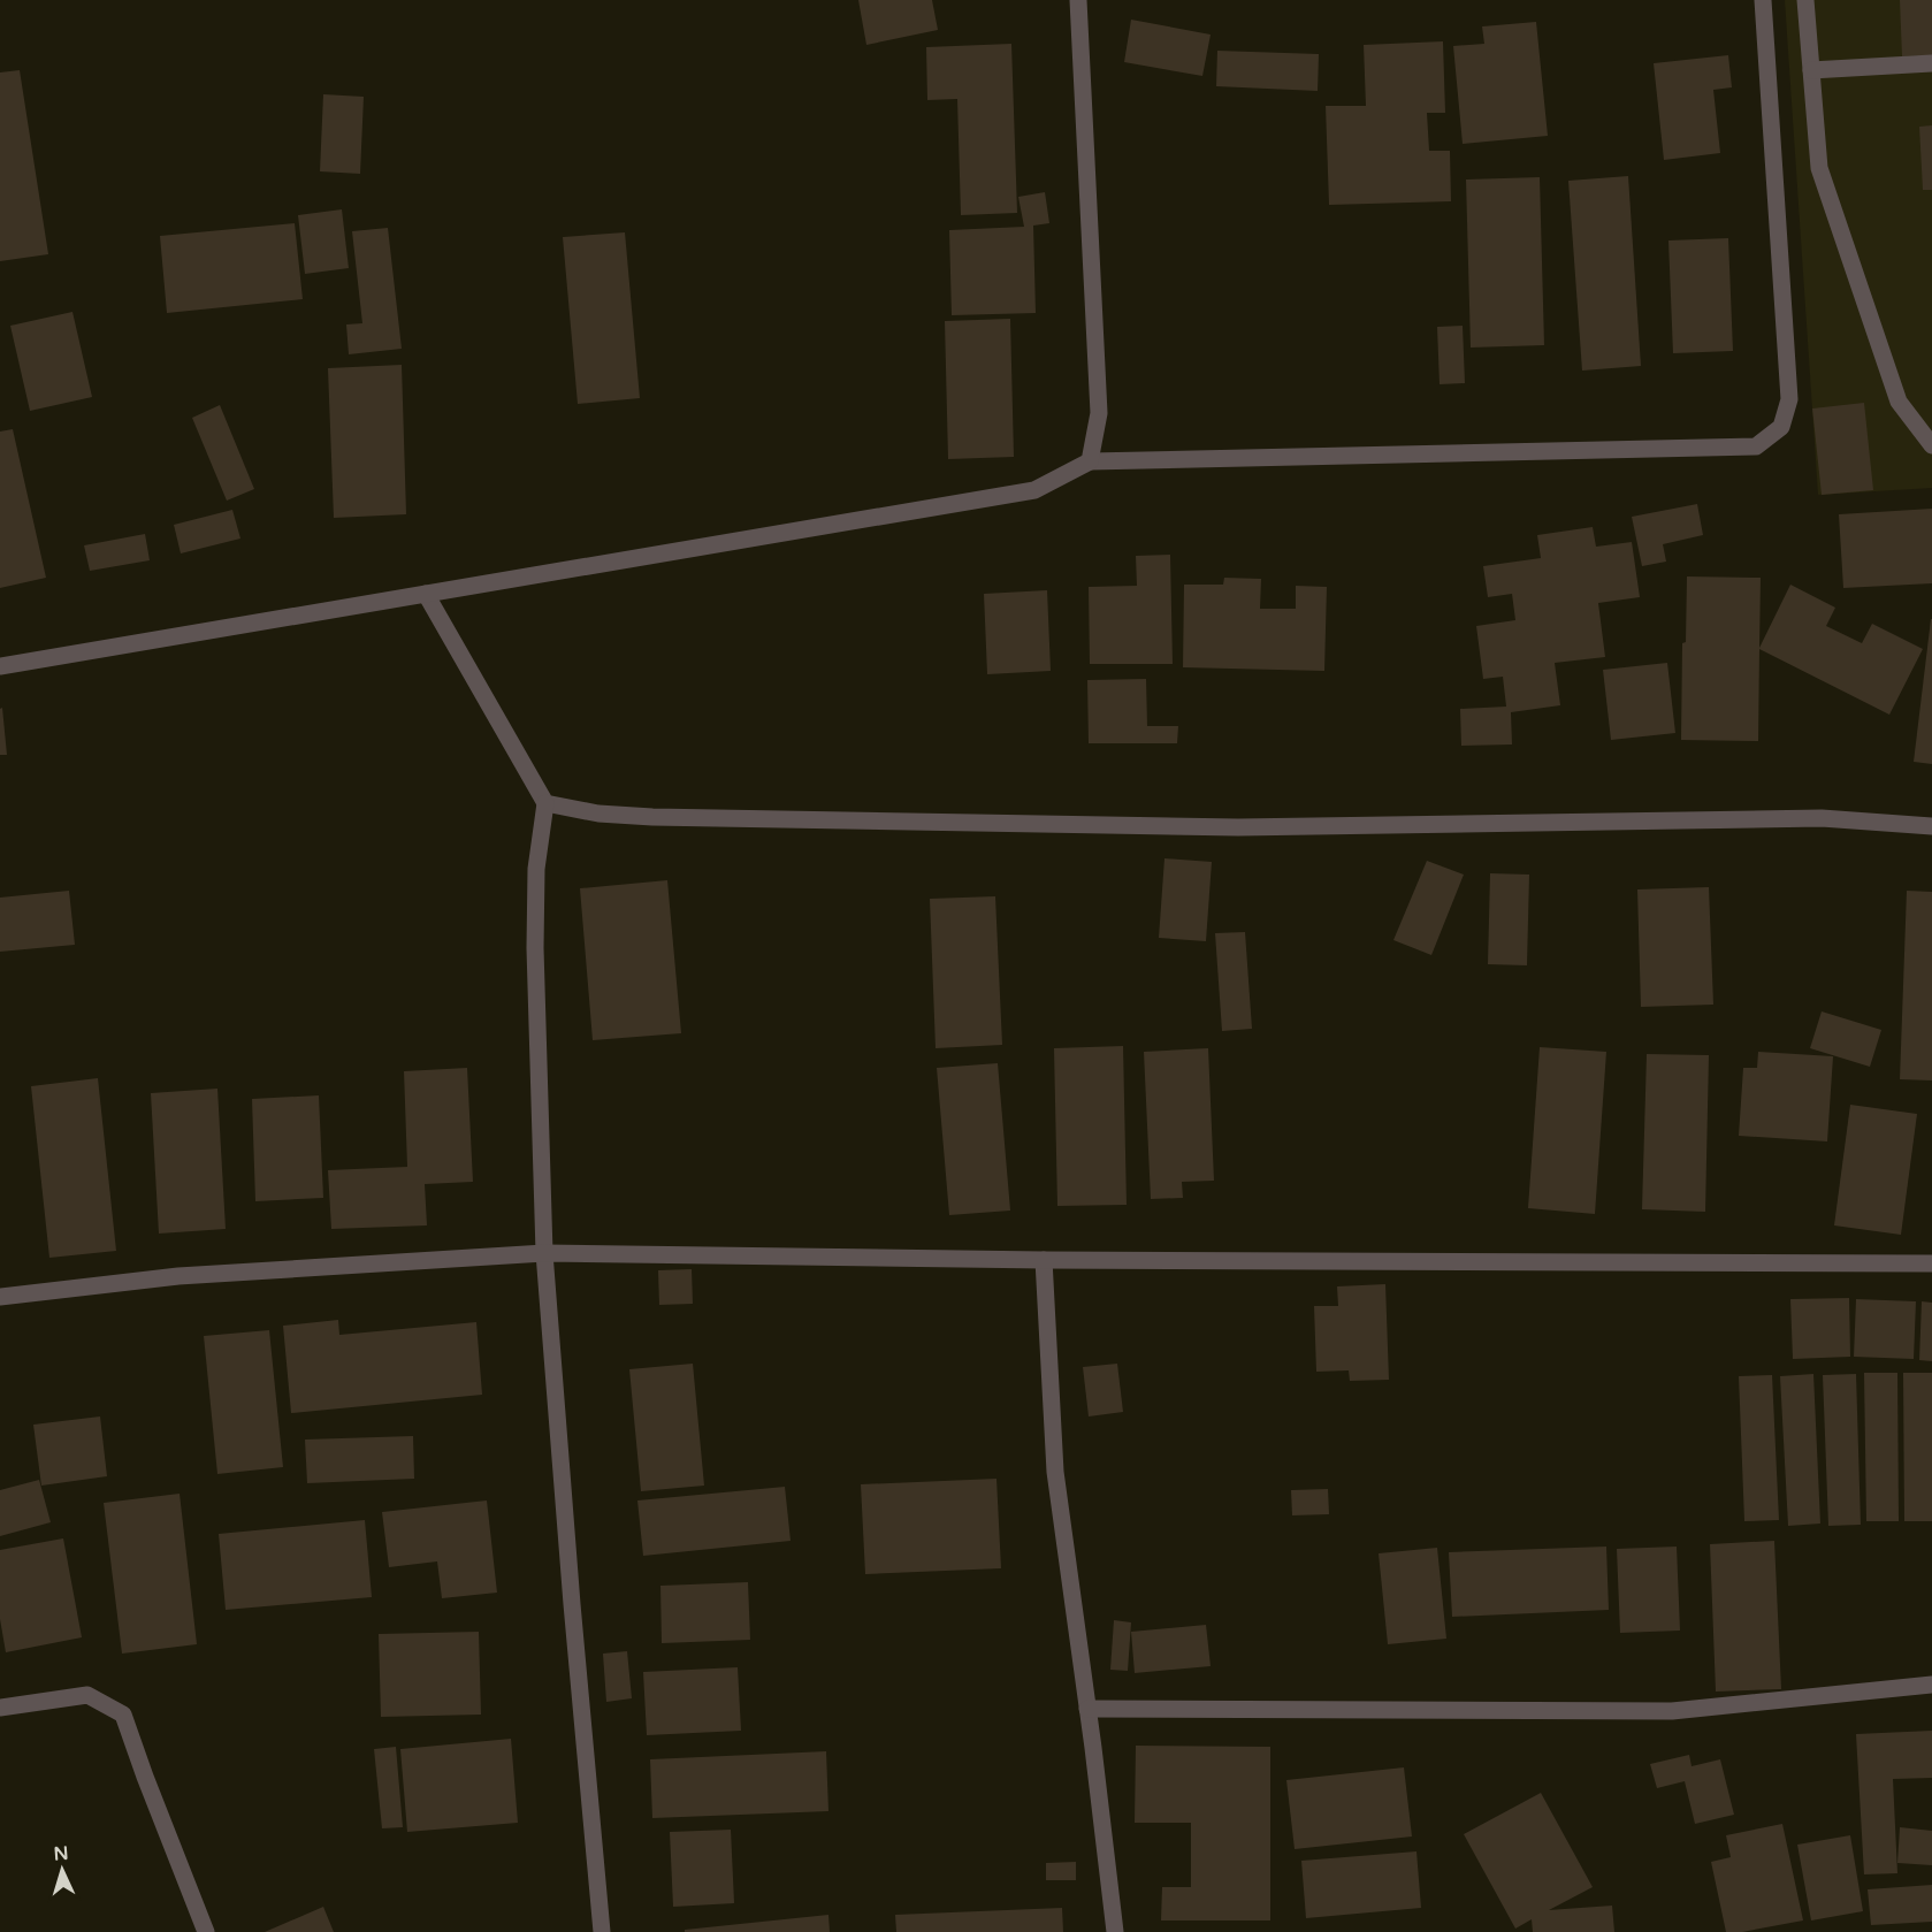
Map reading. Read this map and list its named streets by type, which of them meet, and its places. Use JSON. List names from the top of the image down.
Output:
{
  "north": "top"
}
